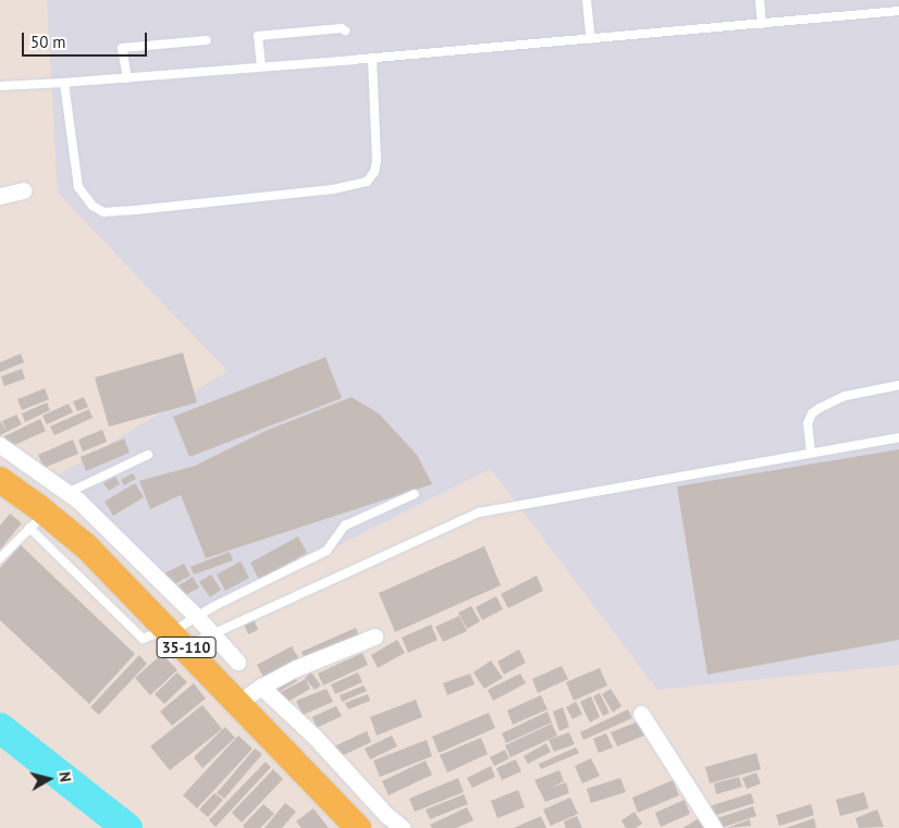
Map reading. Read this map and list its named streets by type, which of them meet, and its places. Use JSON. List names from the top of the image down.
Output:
{
  "streets": {
    "main road": ["35-110"]
  },
  "scale_bar": "50 m",
  "north": "right"
}
